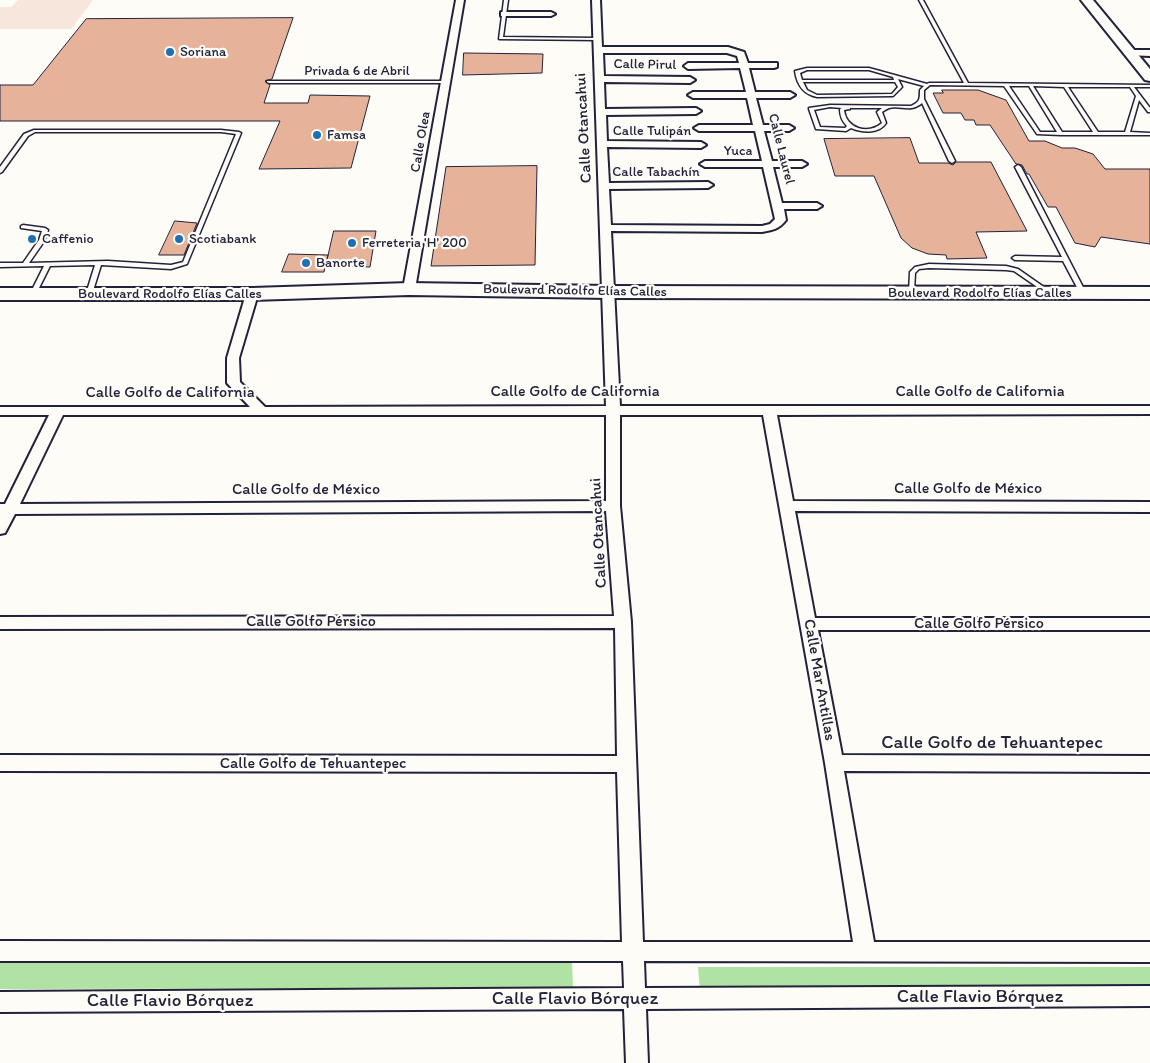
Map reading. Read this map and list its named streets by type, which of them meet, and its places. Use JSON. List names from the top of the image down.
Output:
{
  "streets": {
    "main road": ["Boulevard Rodolfo Elías Calles"],
    "street": [
      "Calle Pirul",
      "Calle Otancahui",
      "Calle Tulipán",
      "Calle Olea",
      "Calle Laurel",
      "Yuca",
      "Calle Tabachín",
      "Calle Golfo de California",
      "Calle Golfo de México",
      "Calle Golfo Pérsico",
      "Calle Mar Antillas",
      "Calle Golfo de Tehuantepec",
      "Calle Flavio Bórquez"
    ],
    "lane": ["Privada 6 de Abril"]
  },
  "crossings": [
    ["Calle Pirul", "Calle Otancahui"],
    ["Privada 6 de Abril", "Calle Olea"],
    ["Calle Otancahui", "Calle Tulipán"],
    ["Calle Otancahui", "Calle Laurel"],
    ["Calle Otancahui", "Calle Tabachín"],
    ["Calle Otancahui", "Boulevard Rodolfo Elías Calles"],
    ["Calle Otancahui", "Calle Golfo de California"],
    ["Calle Otancahui", "Calle Golfo de México"],
    ["Calle Otancahui", "Calle Golfo Pérsico"],
    ["Calle Otancahui", "Calle Golfo de Tehuantepec"],
    ["Calle Otancahui", "Calle Flavio Bórquez"],
    ["Calle Olea", "Boulevard Rodolfo Elías Calles"],
    ["Calle Laurel", "Yuca"],
    ["Calle Golfo de California", "Calle Mar Antillas"],
    ["Calle Golfo de México", "Calle Mar Antillas"],
    ["Calle Golfo Pérsico", "Calle Mar Antillas"],
    ["Calle Mar Antillas", "Calle Golfo de Tehuantepec"]
  ],
  "places": [
    "Soriana",
    "Famsa",
    "Caffenio",
    "Scotiabank",
    "Ferreteria 'H' 200",
    "Banorte"
  ]
}
